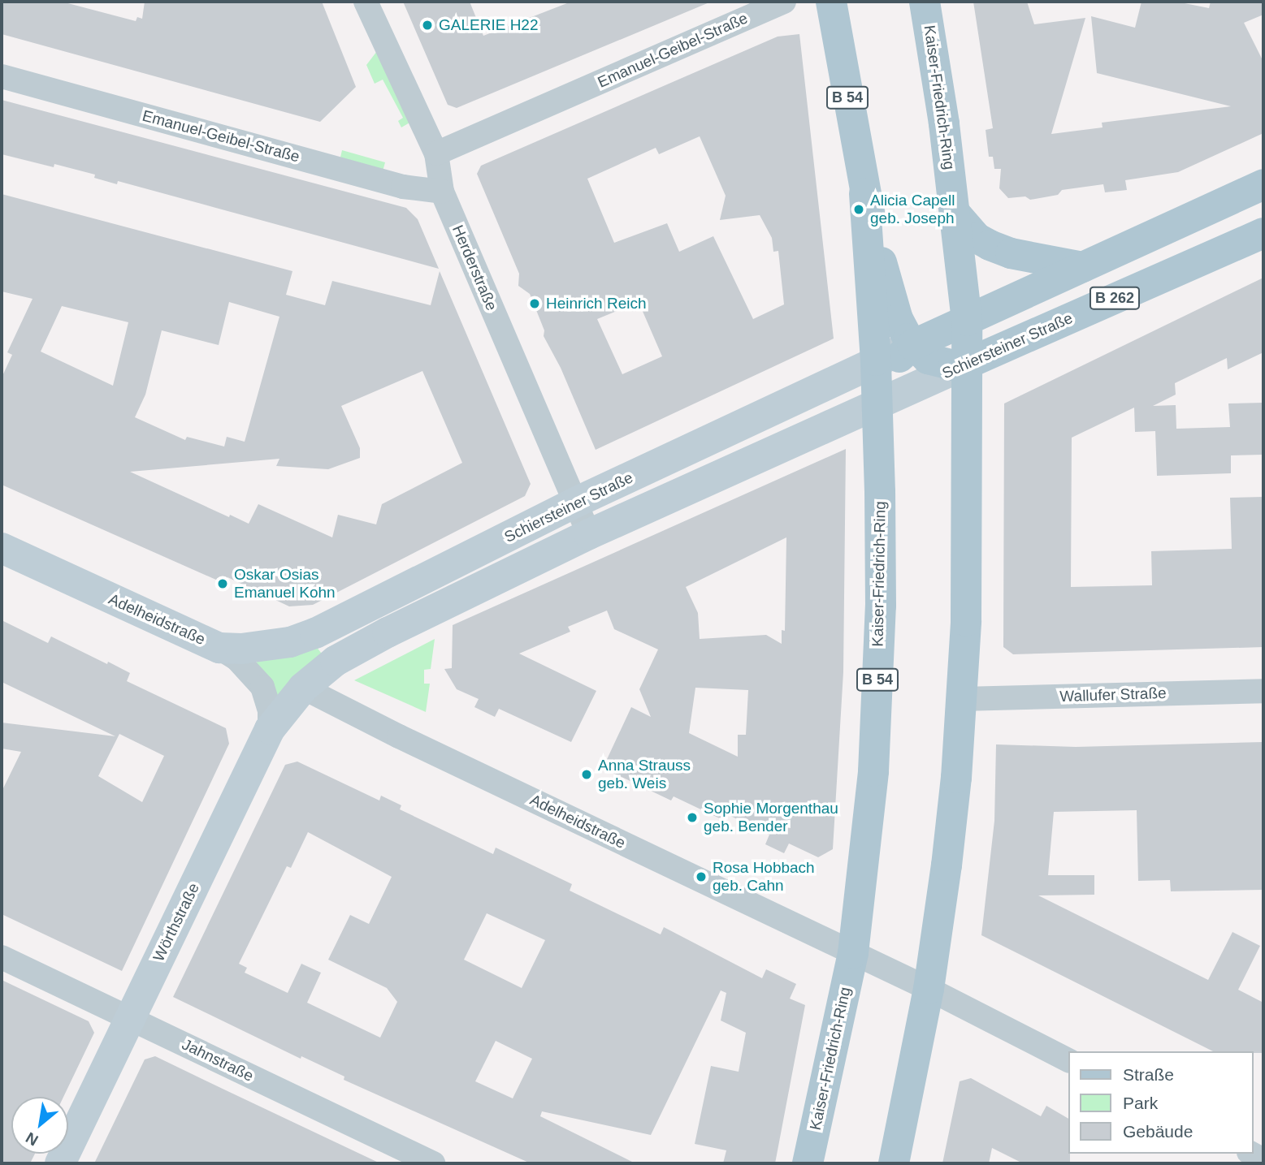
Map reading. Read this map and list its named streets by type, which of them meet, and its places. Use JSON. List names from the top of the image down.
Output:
{
  "streets": {
    "main road": [
      "B 54",
      "Kaiser-Friedrich-Ring",
      "B 262",
      "Schiersteiner Straße"
    ],
    "street": [
      "Emanuel-Geibel-Straße",
      "Herderstraße",
      "Adelheidstraße",
      "Wallufer Straße",
      "Wörthstraße",
      "Jahnstraße"
    ]
  },
  "crossings": [
    ["Emanuel-Geibel-Straße", "Herderstraße"],
    ["Kaiser-Friedrich-Ring", "Schiersteiner Straße"],
    ["Kaiser-Friedrich-Ring", "Adelheidstraße"],
    ["Kaiser-Friedrich-Ring", "Wallufer Straße"],
    ["Herderstraße", "Schiersteiner Straße"],
    ["Schiersteiner Straße", "Adelheidstraße"],
    ["Schiersteiner Straße", "Wörthstraße"],
    ["Adelheidstraße", "Wörthstraße"],
    ["Wörthstraße", "Jahnstraße"]
  ],
  "places": [
    "GALERIE H22",
    "Alicia Capell geb. Joseph",
    "Heinrich Reich",
    "Oskar Osias Emanuel Kohn",
    "Anna Strauss geb. Weis",
    "Sophie Morgenthau geb. Bender",
    "Rosa Hobbach geb. Cahn"
  ],
  "legend": ["Straße", "Park", "Gebäude"],
  "north": "bottom left"
}
